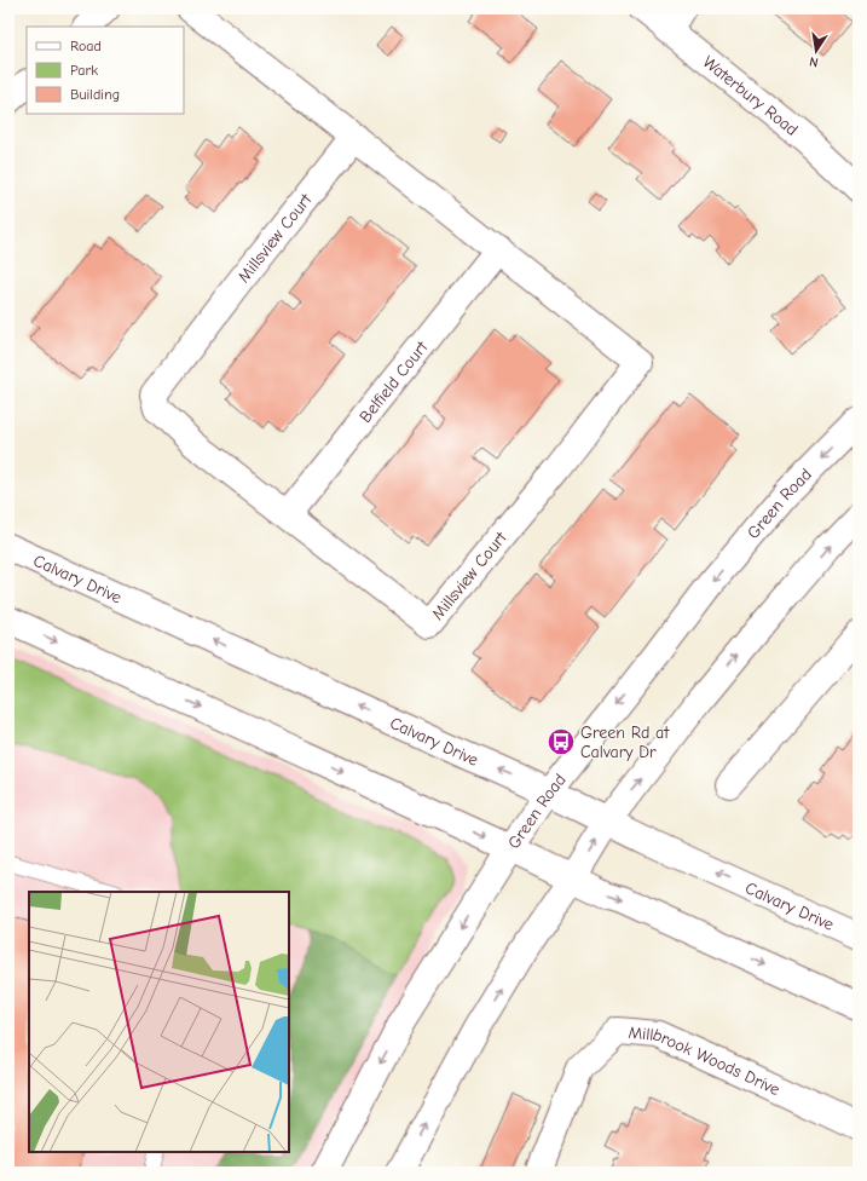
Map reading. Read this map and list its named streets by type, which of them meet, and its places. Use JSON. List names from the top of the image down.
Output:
{
  "streets": {
    "street": [
      "Waterbury Road",
      "Millsview Court",
      "Belfield Court",
      "Green Road",
      "Calvary Drive",
      "Millbrook Woods Drive"
    ]
  },
  "crossings": [
    ["Millsview Court", "Belfield Court"],
    ["Green Road", "Calvary Drive"]
  ],
  "places": {
    "bus stop": ["Green Rd at Calvary Dr"]
  },
  "legend": ["Road", "Park", "Building"],
  "north": "bottom"
}
